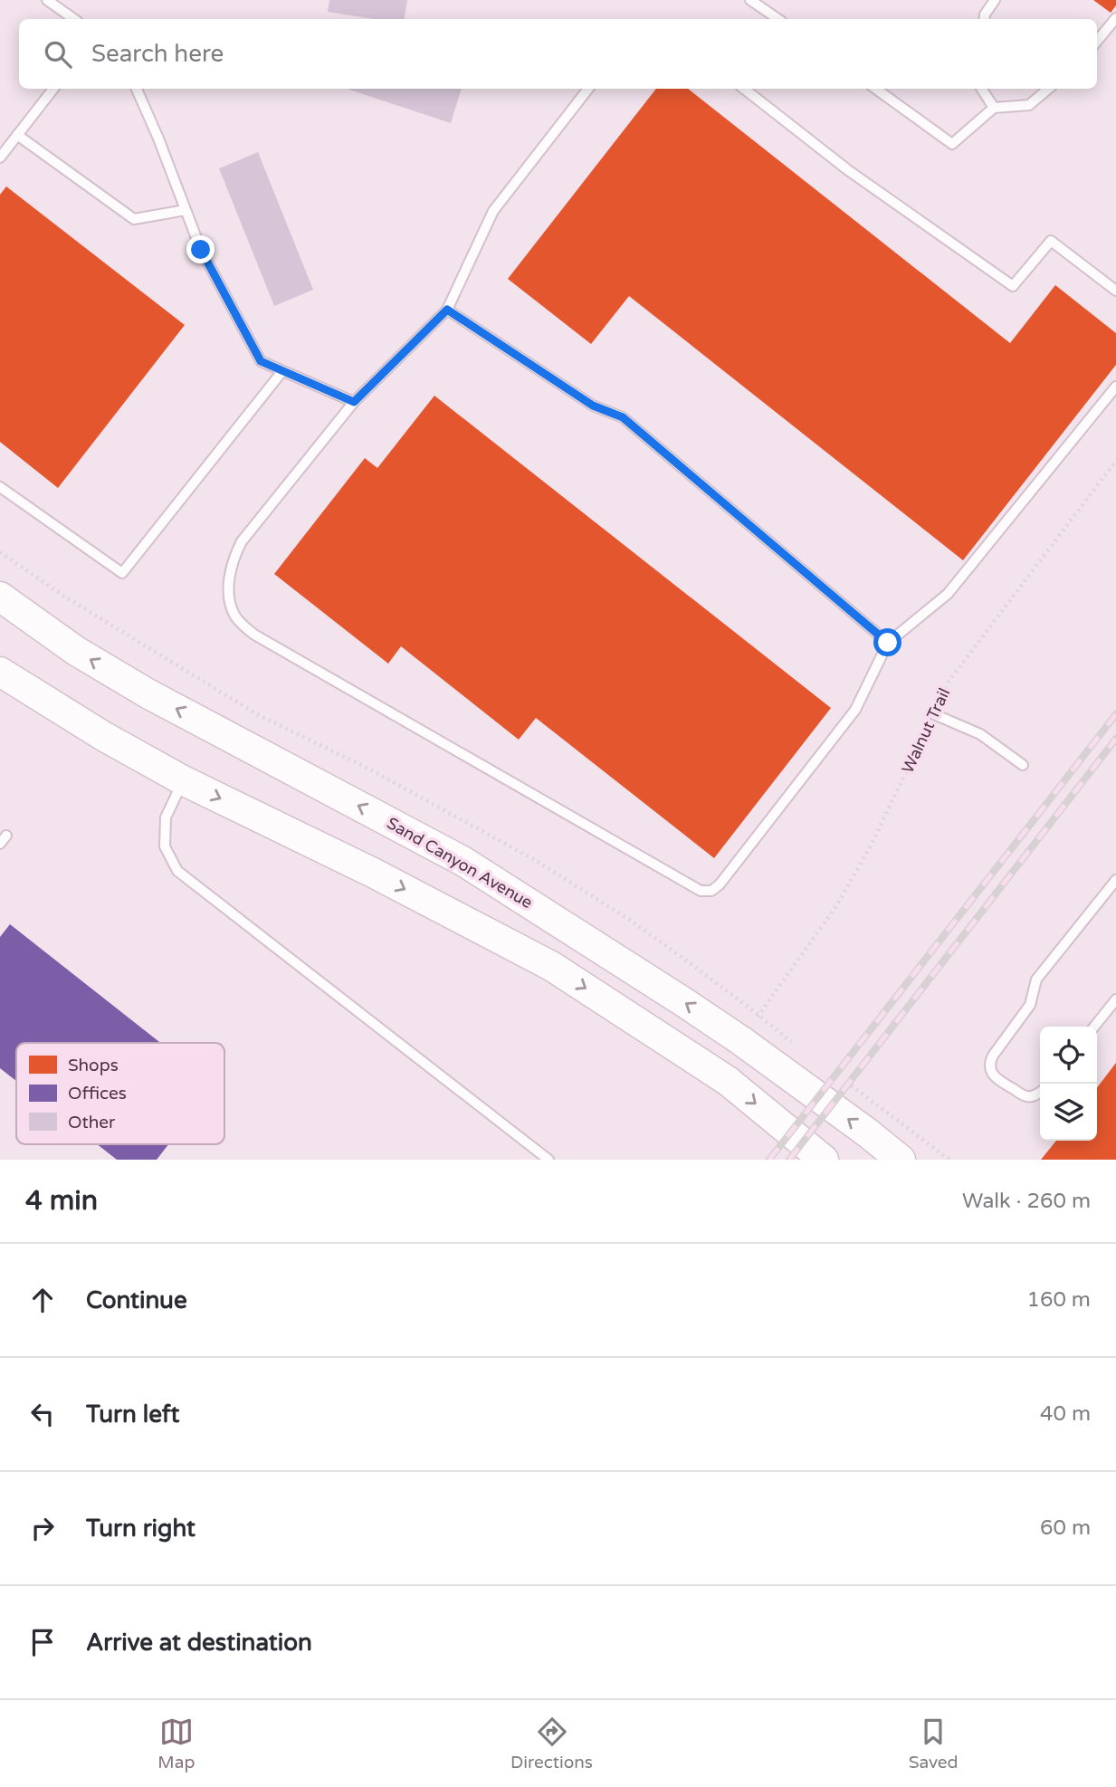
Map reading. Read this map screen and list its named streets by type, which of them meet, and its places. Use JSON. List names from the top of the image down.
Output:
{
  "streets": {
    "main road": ["Sand Canyon Avenue"],
    "path": ["Walnut Trail"]
  },
  "legend": ["Shops", "Offices", "Other"],
  "page": {
    "search": "Search here",
    "heading": ["4 min", "Walk · 260 m"],
    "list": [
      ["Continue", "160 m"],
      ["Turn left", "40 m"],
      ["Turn right", "60 m"],
      "Arrive at destination"
    ],
    "nav": ["Map", "Directions", "Saved"]
  }
}
